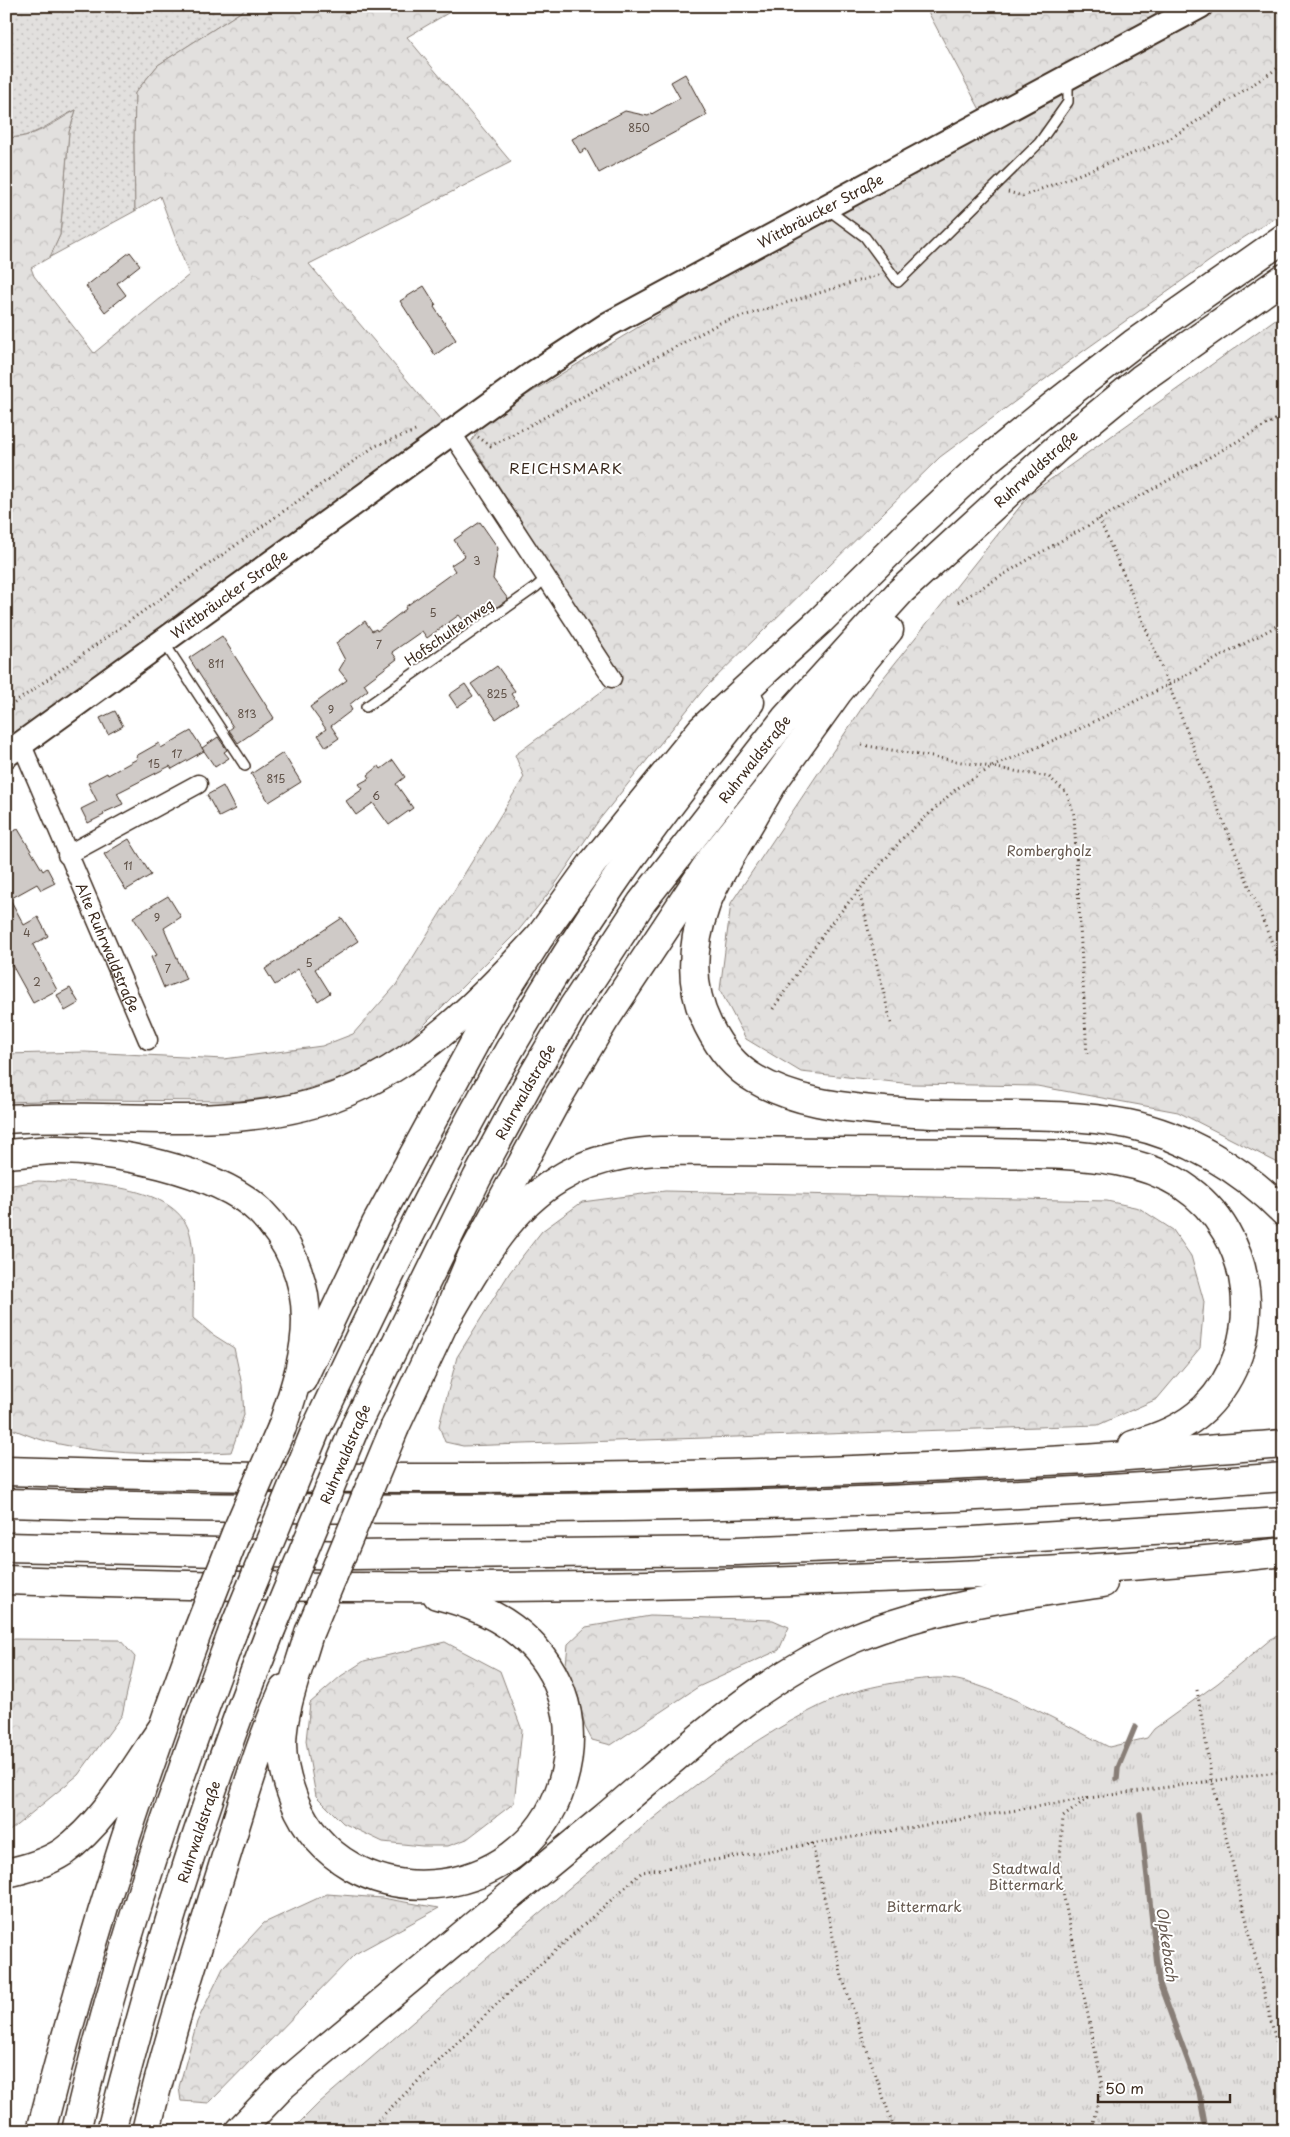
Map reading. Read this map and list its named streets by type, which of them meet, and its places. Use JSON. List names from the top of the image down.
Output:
{
  "streets": {
    "highway": ["Ruhrwaldstraße"],
    "main road": ["Wittbräucker Straße"],
    "street": ["Alte Ruhrwaldstraße"],
    "lane": ["Hofschultenweg"]
  },
  "crossings": [
    ["Wittbräucker Straße", "Alte Ruhrwaldstraße"]
  ],
  "districts": ["REICHSMARK"],
  "water": ["Olpkebach"],
  "parks": ["Rombergholz", "Stadtwald Bittermark", "Bittermark"],
  "house_numbers": [
    "850",
    "3",
    "5",
    "7",
    "811",
    "825",
    "9",
    "813",
    "17",
    "15",
    "815",
    "6",
    "11",
    "9",
    "4",
    "5",
    "7",
    "2"
  ],
  "scale_bar": "50 m"
}
